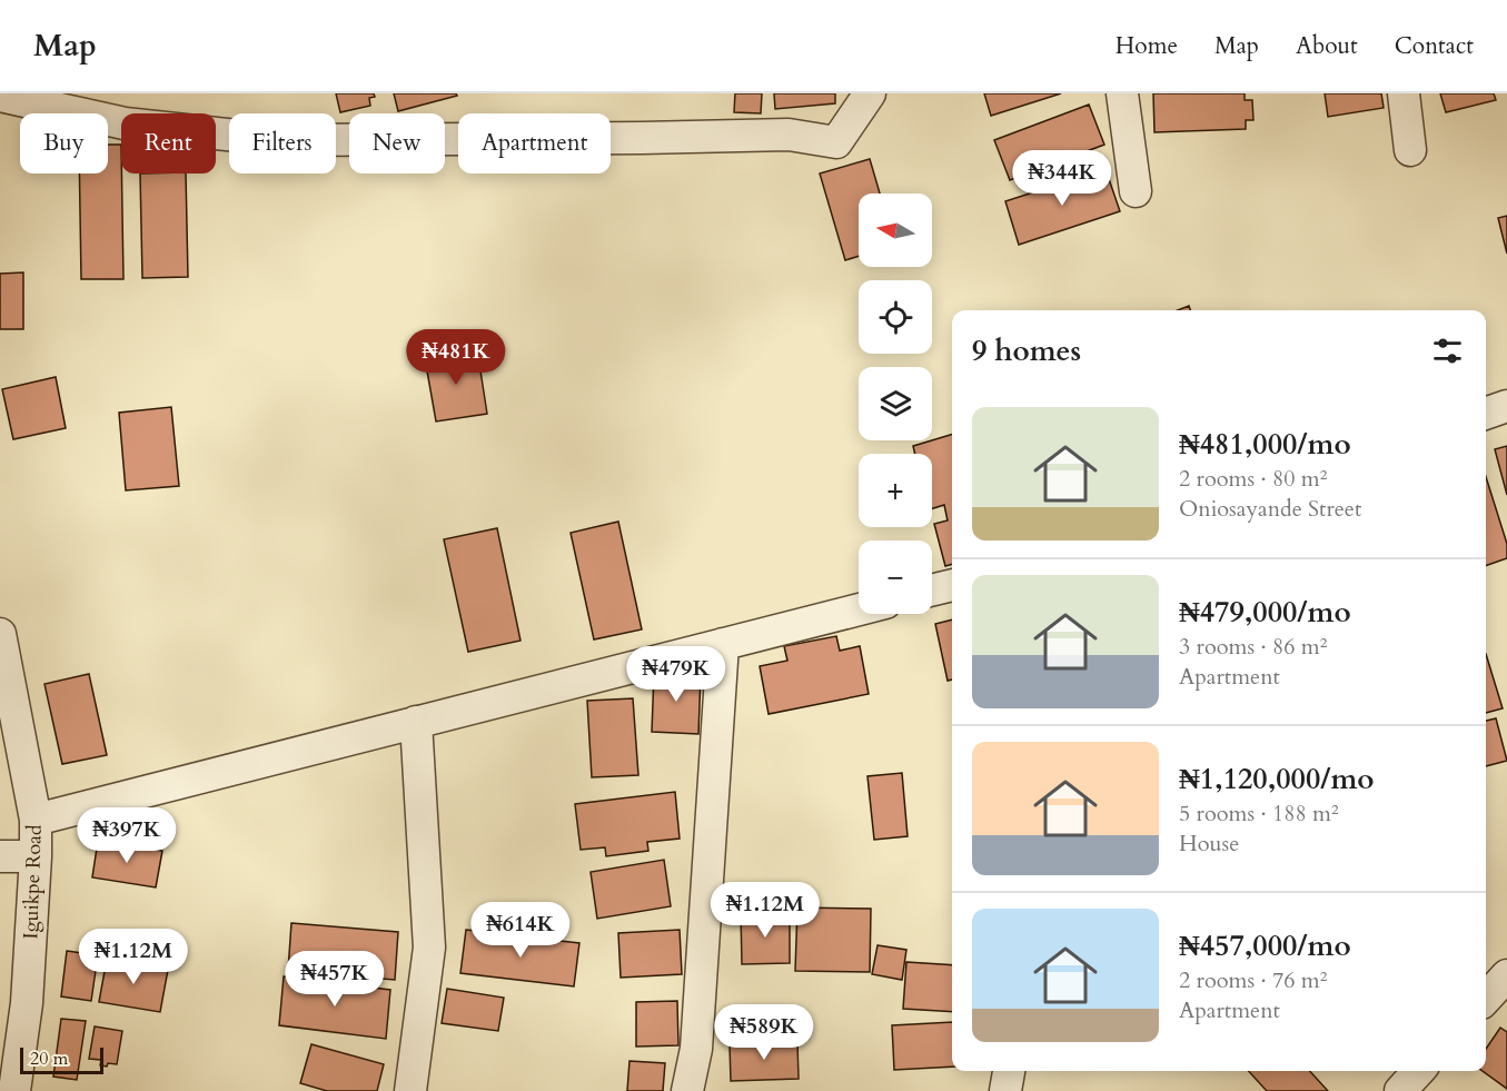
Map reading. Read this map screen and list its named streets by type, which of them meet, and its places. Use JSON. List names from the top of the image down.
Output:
{
  "streets": {
    "street": ["Iguikpe Road"]
  },
  "scale_bar": "20 m",
  "north": "left",
  "page": {
    "header": "Map",
    "nav": [
      "Home",
      "Map",
      "About",
      "Contact"
    ],
    "chip": [
      "Buy",
      "Rent",
      "Filters",
      "New",
      "Apartment"
    ],
    "price": [
      "₦344K",
      "₦481K",
      "₦479K",
      "₦397K",
      "₦1.12M",
      "₦614K",
      "₦1.12M",
      "₦457K",
      "₦589K"
    ],
    "map_buttons": ["+", "−"],
    "heading": "9 homes",
    "list": [
      {
        "name": "₦481,000/mo",
        "note": "2 rooms · 80 m² · Oniosayande Street"
      },
      {
        "name": "₦479,000/mo",
        "note": "3 rooms · 86 m² · Apartment"
      },
      {
        "name": "₦1,120,000/mo",
        "note": "5 rooms · 188 m² · House"
      },
      {
        "name": "₦457,000/mo",
        "note": "2 rooms · 76 m² · Apartment"
      }
    ],
    "scale": "20 m"
  }
}
